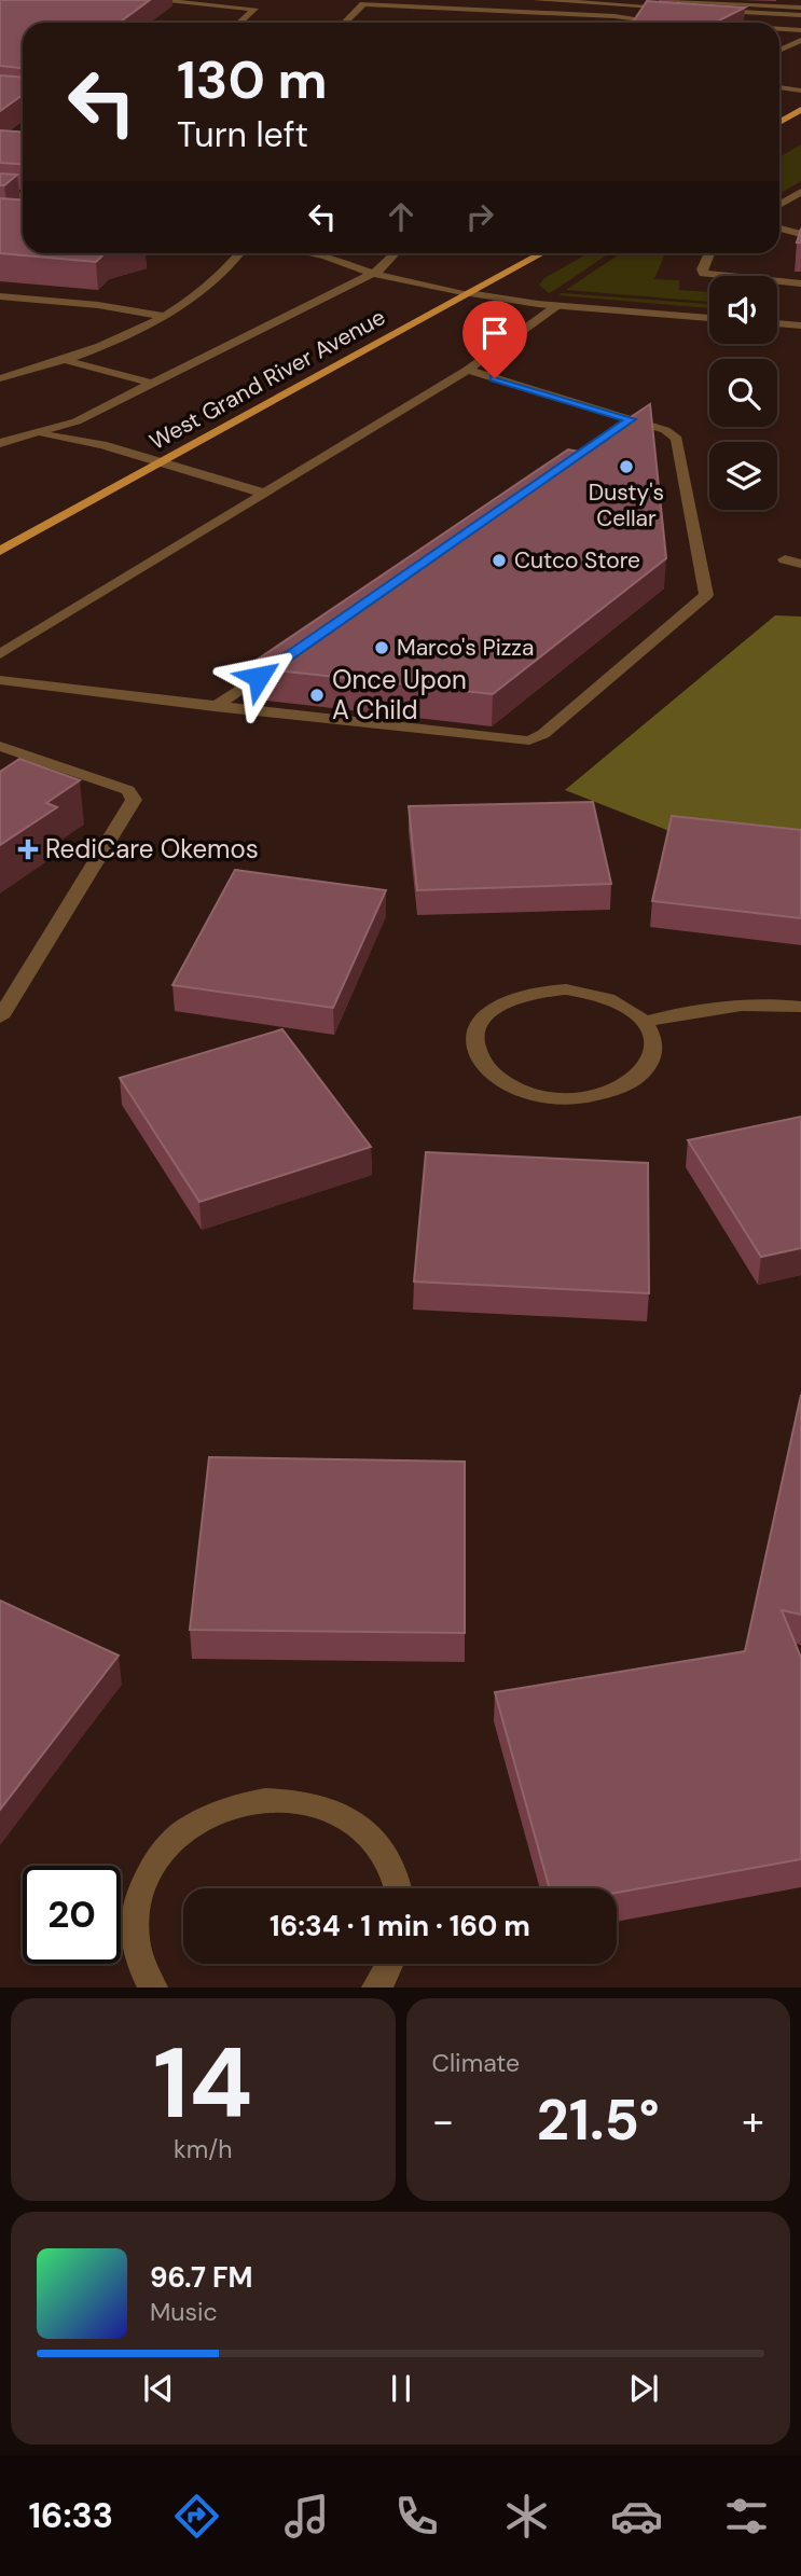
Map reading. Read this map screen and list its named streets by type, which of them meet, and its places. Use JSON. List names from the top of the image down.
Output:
{
  "streets": {
    "main road": ["West Grand River Avenue"]
  },
  "places": {
    "other": [
      "Dusty's Cellar",
      "Cutco Store",
      "Marco's Pizza",
      "Once Upon A Child"
    ],
    "health": ["RediCare Okemos"]
  },
  "page": {
    "turn": ["130 m", "Turn left"],
    "limit": "20",
    "trip": "16:34 · 1 min · 160 m",
    "tile": [
      ["14", "km/h"],
      "Climate"
    ],
    "heat": ["−", "21.5°", "+"],
    "song": ["96.7 FM", "Music"],
    "tabs": "16:33"
  }
}
